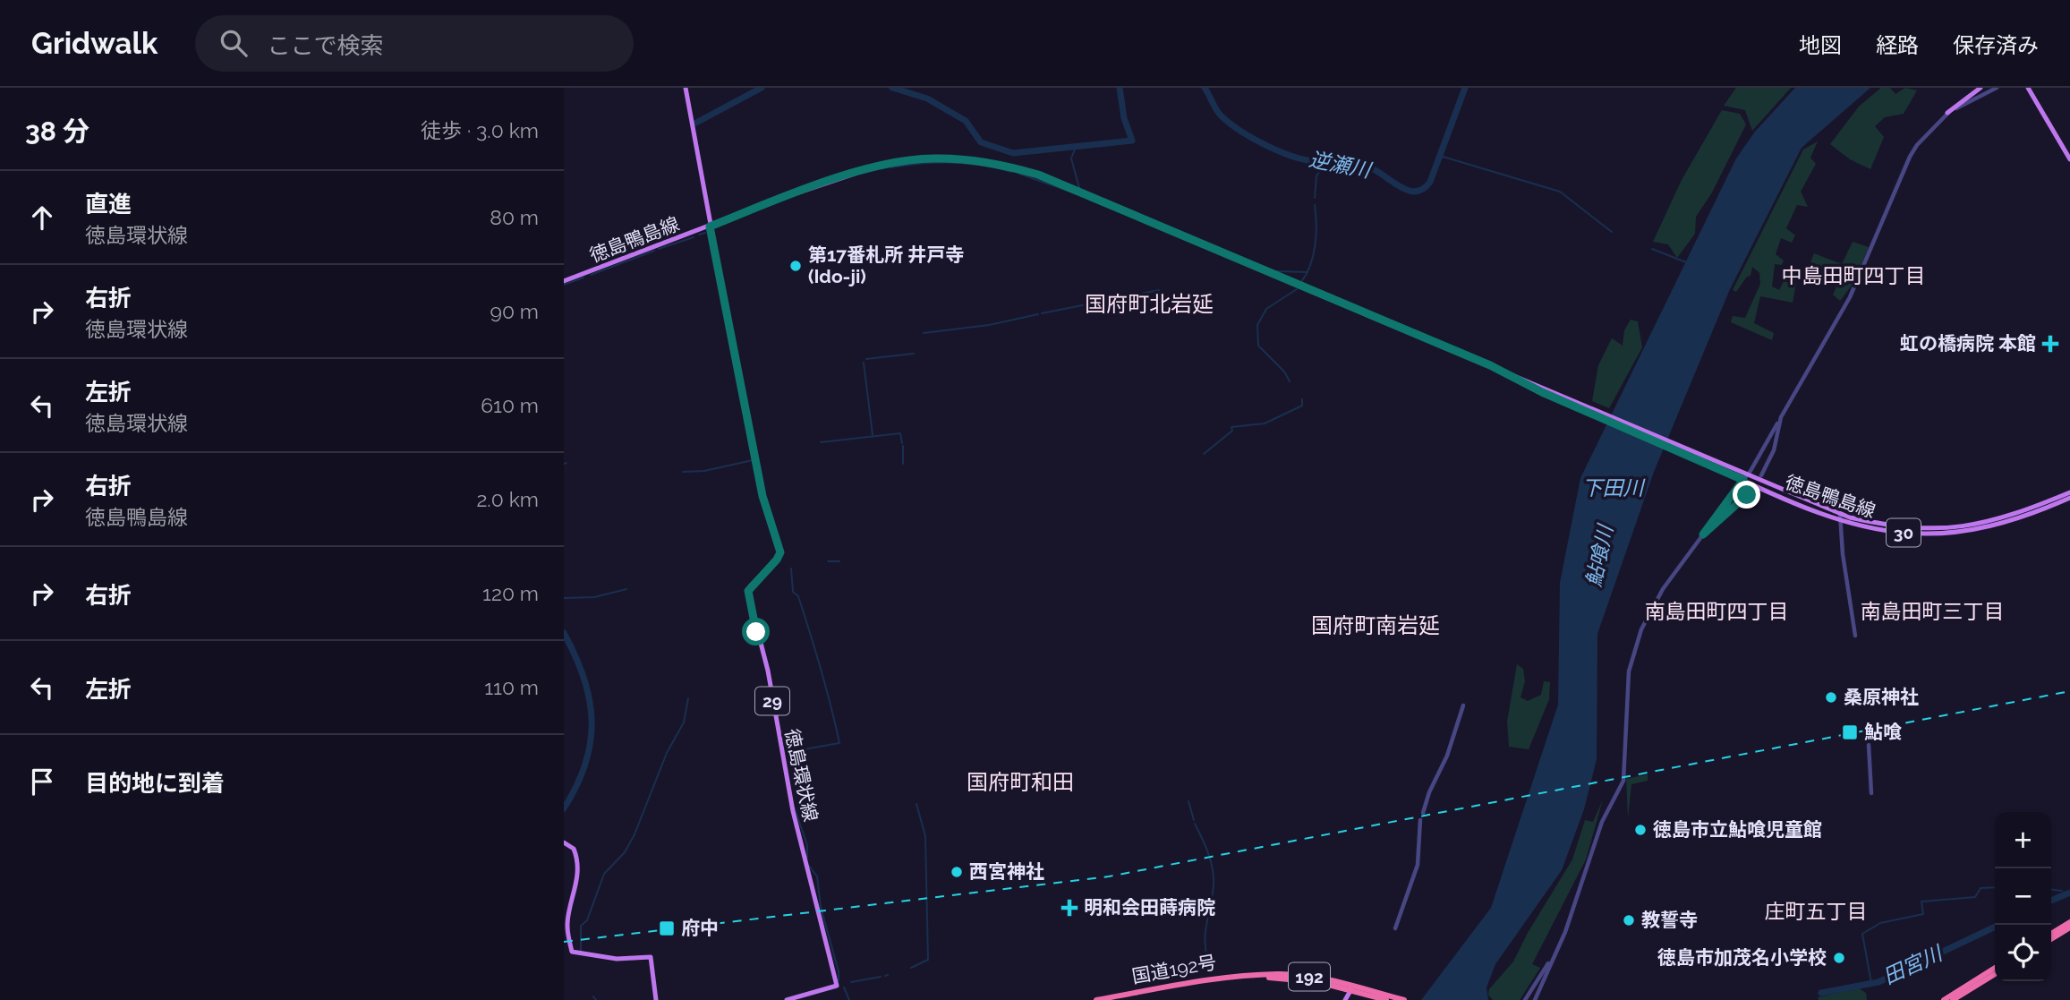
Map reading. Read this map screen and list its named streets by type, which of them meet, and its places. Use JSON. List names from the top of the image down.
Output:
{
  "streets": {
    "highway": ["国道192号", "192"],
    "main road": [
      "徳島鴨島線",
      "30",
      "29",
      "徳島環状線"
    ]
  },
  "crossings": [
    ["徳島鴨島線", "徳島環状線"]
  ],
  "districts": [
    "中島田町四丁目",
    "国府町北岩延",
    "南島田町四丁目",
    "南島田町三丁目",
    "国府町南岩延",
    "国府町和田",
    "庄町五丁目"
  ],
  "water": [
    "逆瀬川",
    "下田川",
    "鮎喰川",
    "田宮川"
  ],
  "places": {
    "other": [
      "第17番札所 井戸寺 (Ido-ji)",
      "桑原神社",
      "徳島市立鮎喰児童館",
      "西宮神社",
      "教誓寺",
      "徳島市加茂名小学校"
    ],
    "health": ["虹の橋病院 本館", "明和会田蒔病院"],
    "transit": ["鮎喰", "府中"]
  },
  "page": {
    "header": "Gridwalk",
    "search": "ここで検索",
    "nav": ["地図", "経路", "保存済み"],
    "heading": ["38 分", "徒歩 · 3.0 km"],
    "list": [
      ["直進", "徳島環状線", "80 m"],
      ["右折", "徳島環状線", "90 m"],
      ["左折", "徳島環状線", "610 m"],
      ["右折", "徳島鴨島線", "2.0 km"],
      ["右折", "120 m"],
      ["左折", "110 m"],
      "目的地に到着"
    ],
    "map_buttons": ["+", "−"]
  }
}
